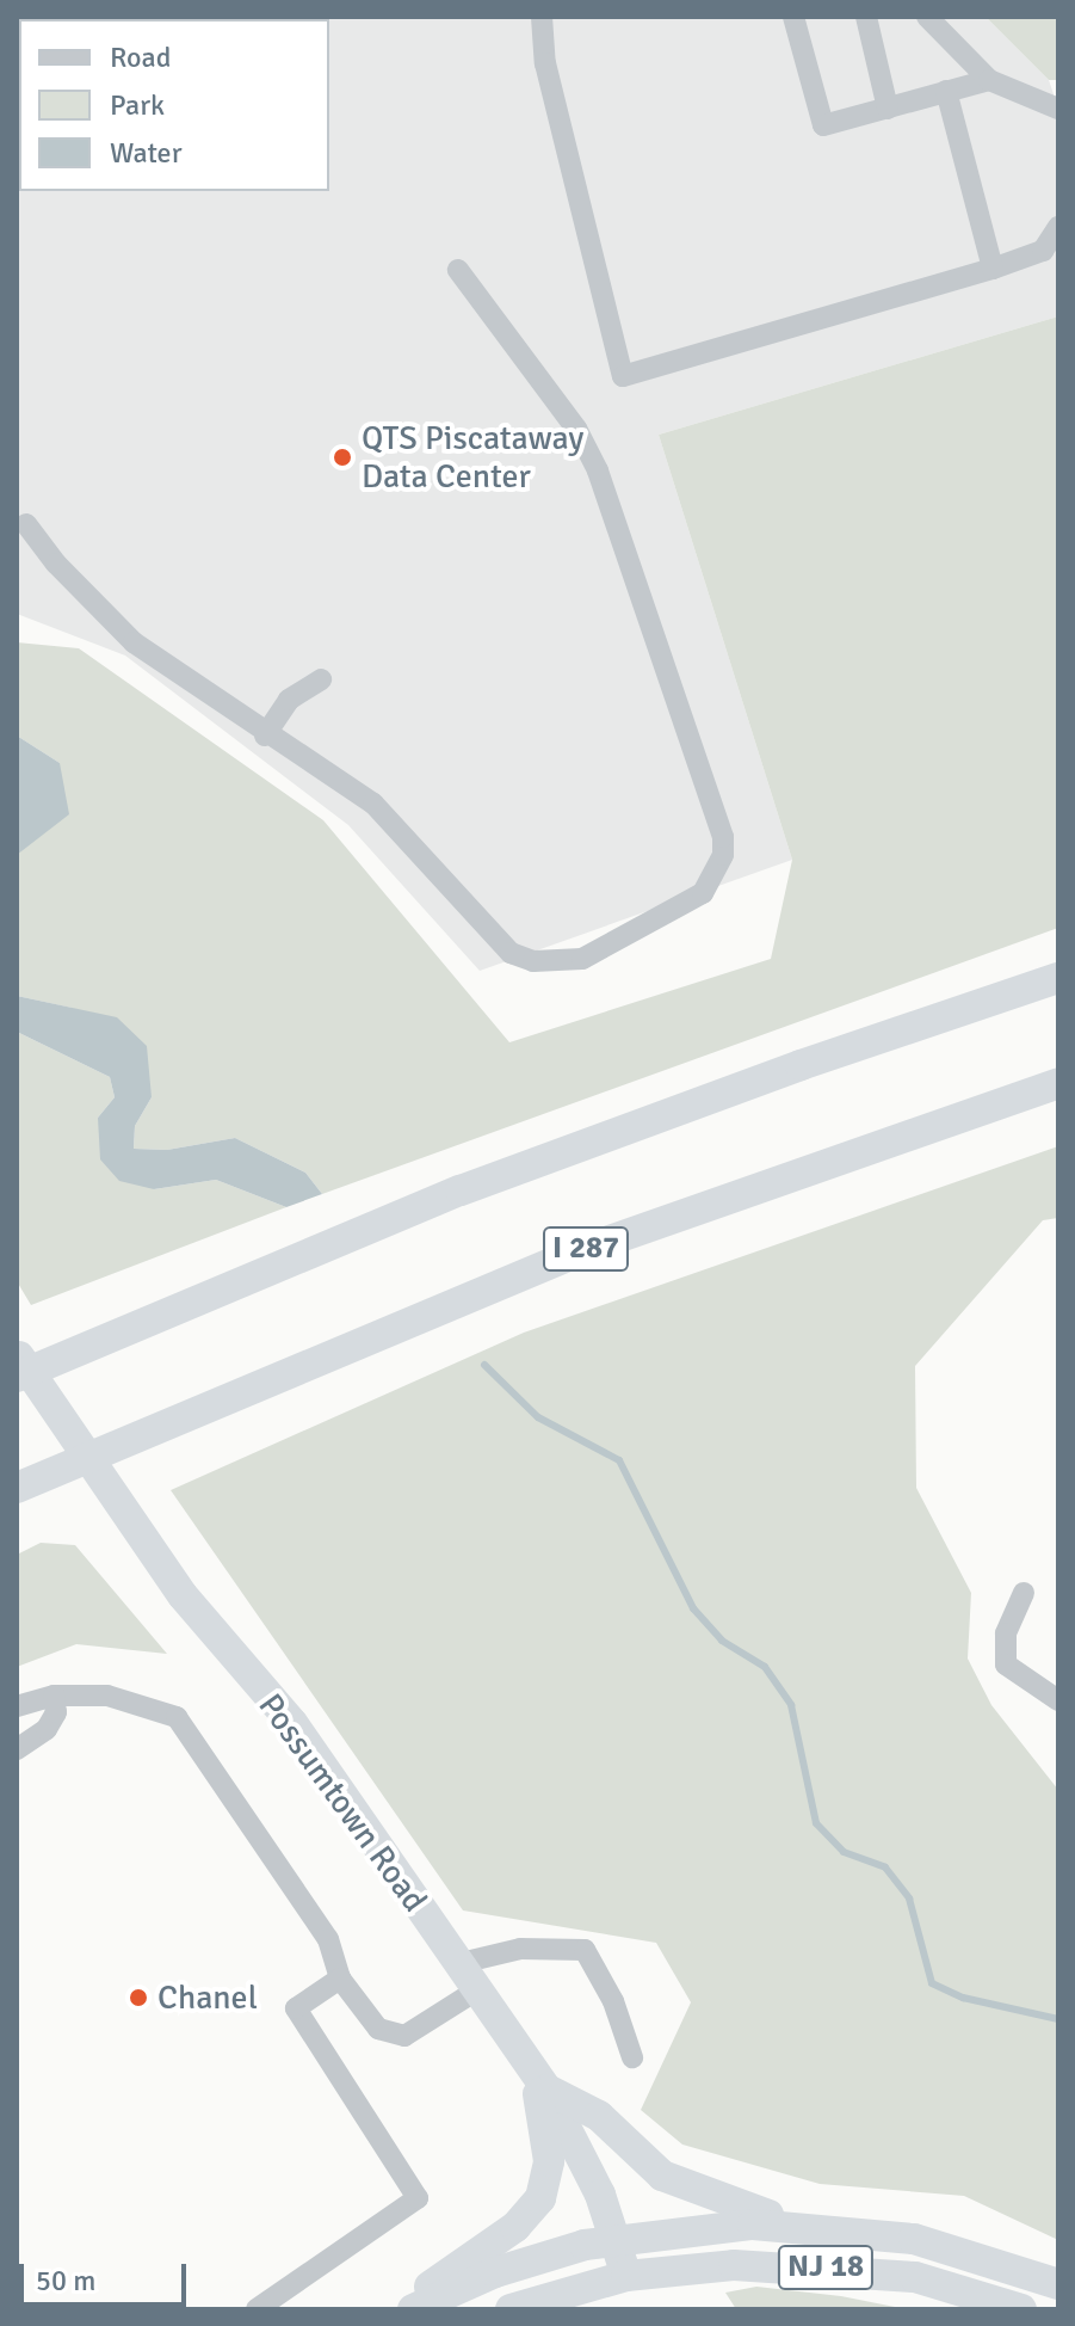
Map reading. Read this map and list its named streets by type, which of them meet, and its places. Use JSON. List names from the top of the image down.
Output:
{
  "streets": {
    "highway": ["I 287", "Possumtown Road", "NJ 18"]
  },
  "crossings": [
    ["Possumtown Road", "NJ 18"]
  ],
  "places": ["QTS Piscataway Data Center", "Chanel"],
  "legend": ["Road", "Park", "Water"],
  "scale_bar": "50 m"
}
